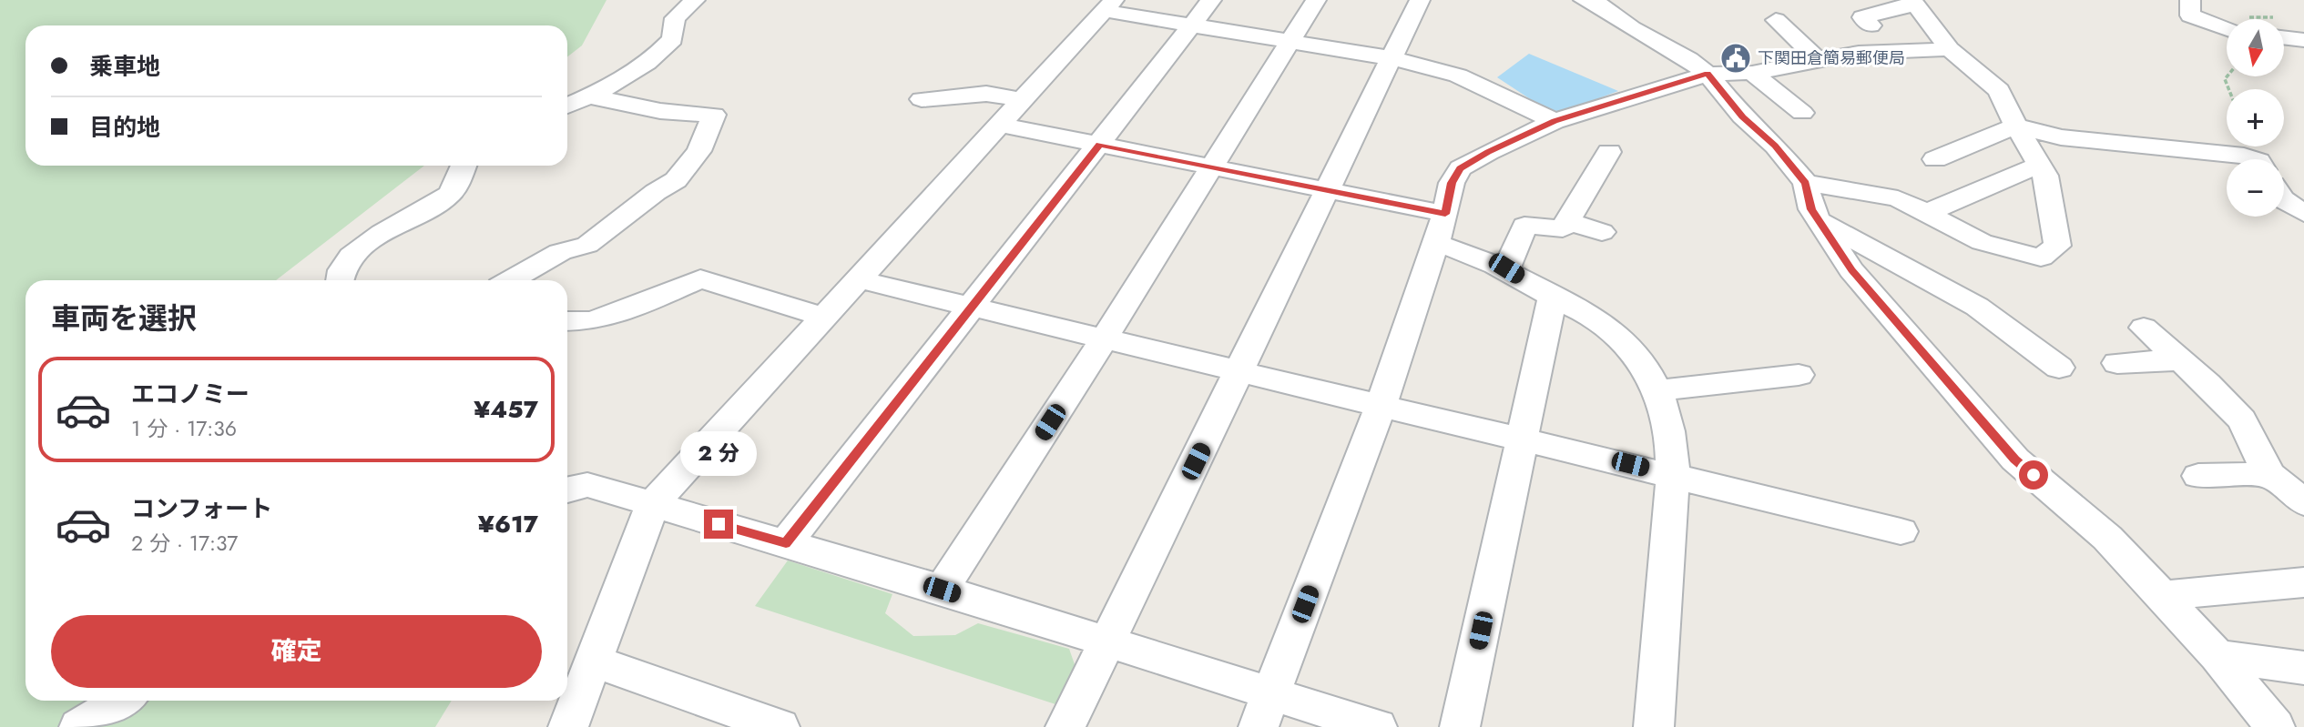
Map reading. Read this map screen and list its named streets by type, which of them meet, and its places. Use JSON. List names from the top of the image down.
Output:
{
  "places": {
    "public building": ["下関田倉簡易郵便局"]
  },
  "north": "bottom",
  "page": {
    "map_buttons": ["+", "−"],
    "banner": ["乗車地", "目的地"],
    "heading": "車両を選択",
    "list": [
      {
        "name": "エコノミー",
        "note": "1 分 · 17:36",
        "value": "¥457"
      },
      {
        "name": "コンフォート",
        "note": "2 分 · 17:37",
        "value": "¥617"
      }
    ],
    "bubble": "2 分",
    "buttons": "確定"
  }
}
